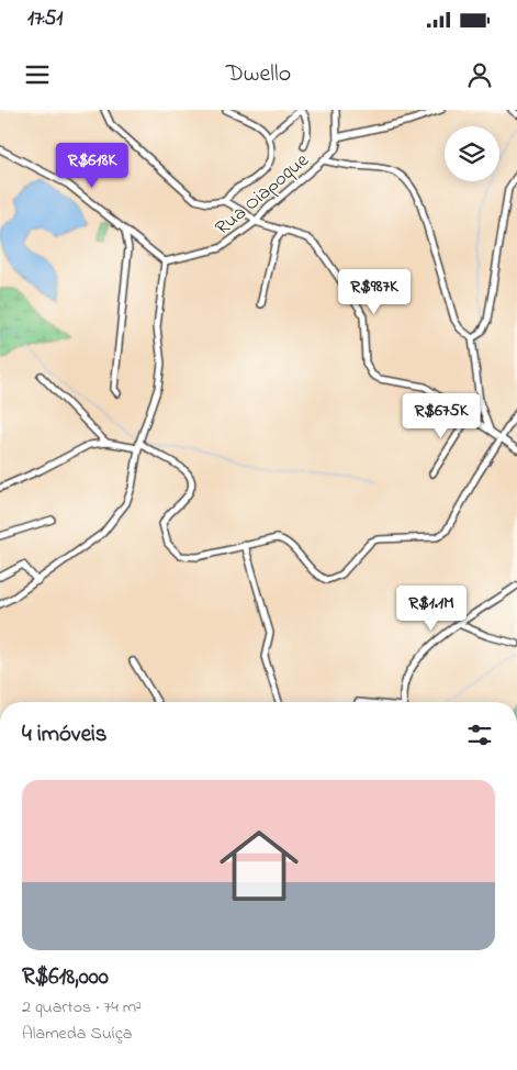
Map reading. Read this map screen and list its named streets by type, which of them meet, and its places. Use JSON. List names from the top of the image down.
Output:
{
  "streets": {
    "street": ["Rua Oiapoque"]
  },
  "page": {
    "status": "17:51",
    "header": "Dwello",
    "price": [
      "R$618K",
      "R$987K",
      "R$675K",
      "R$1.1M"
    ],
    "heading": "4 imóveis",
    "list": [
      {
        "name": "R$618,000",
        "note": "2 quartos · 74 m² · Alameda Suíça"
      }
    ]
  }
}
